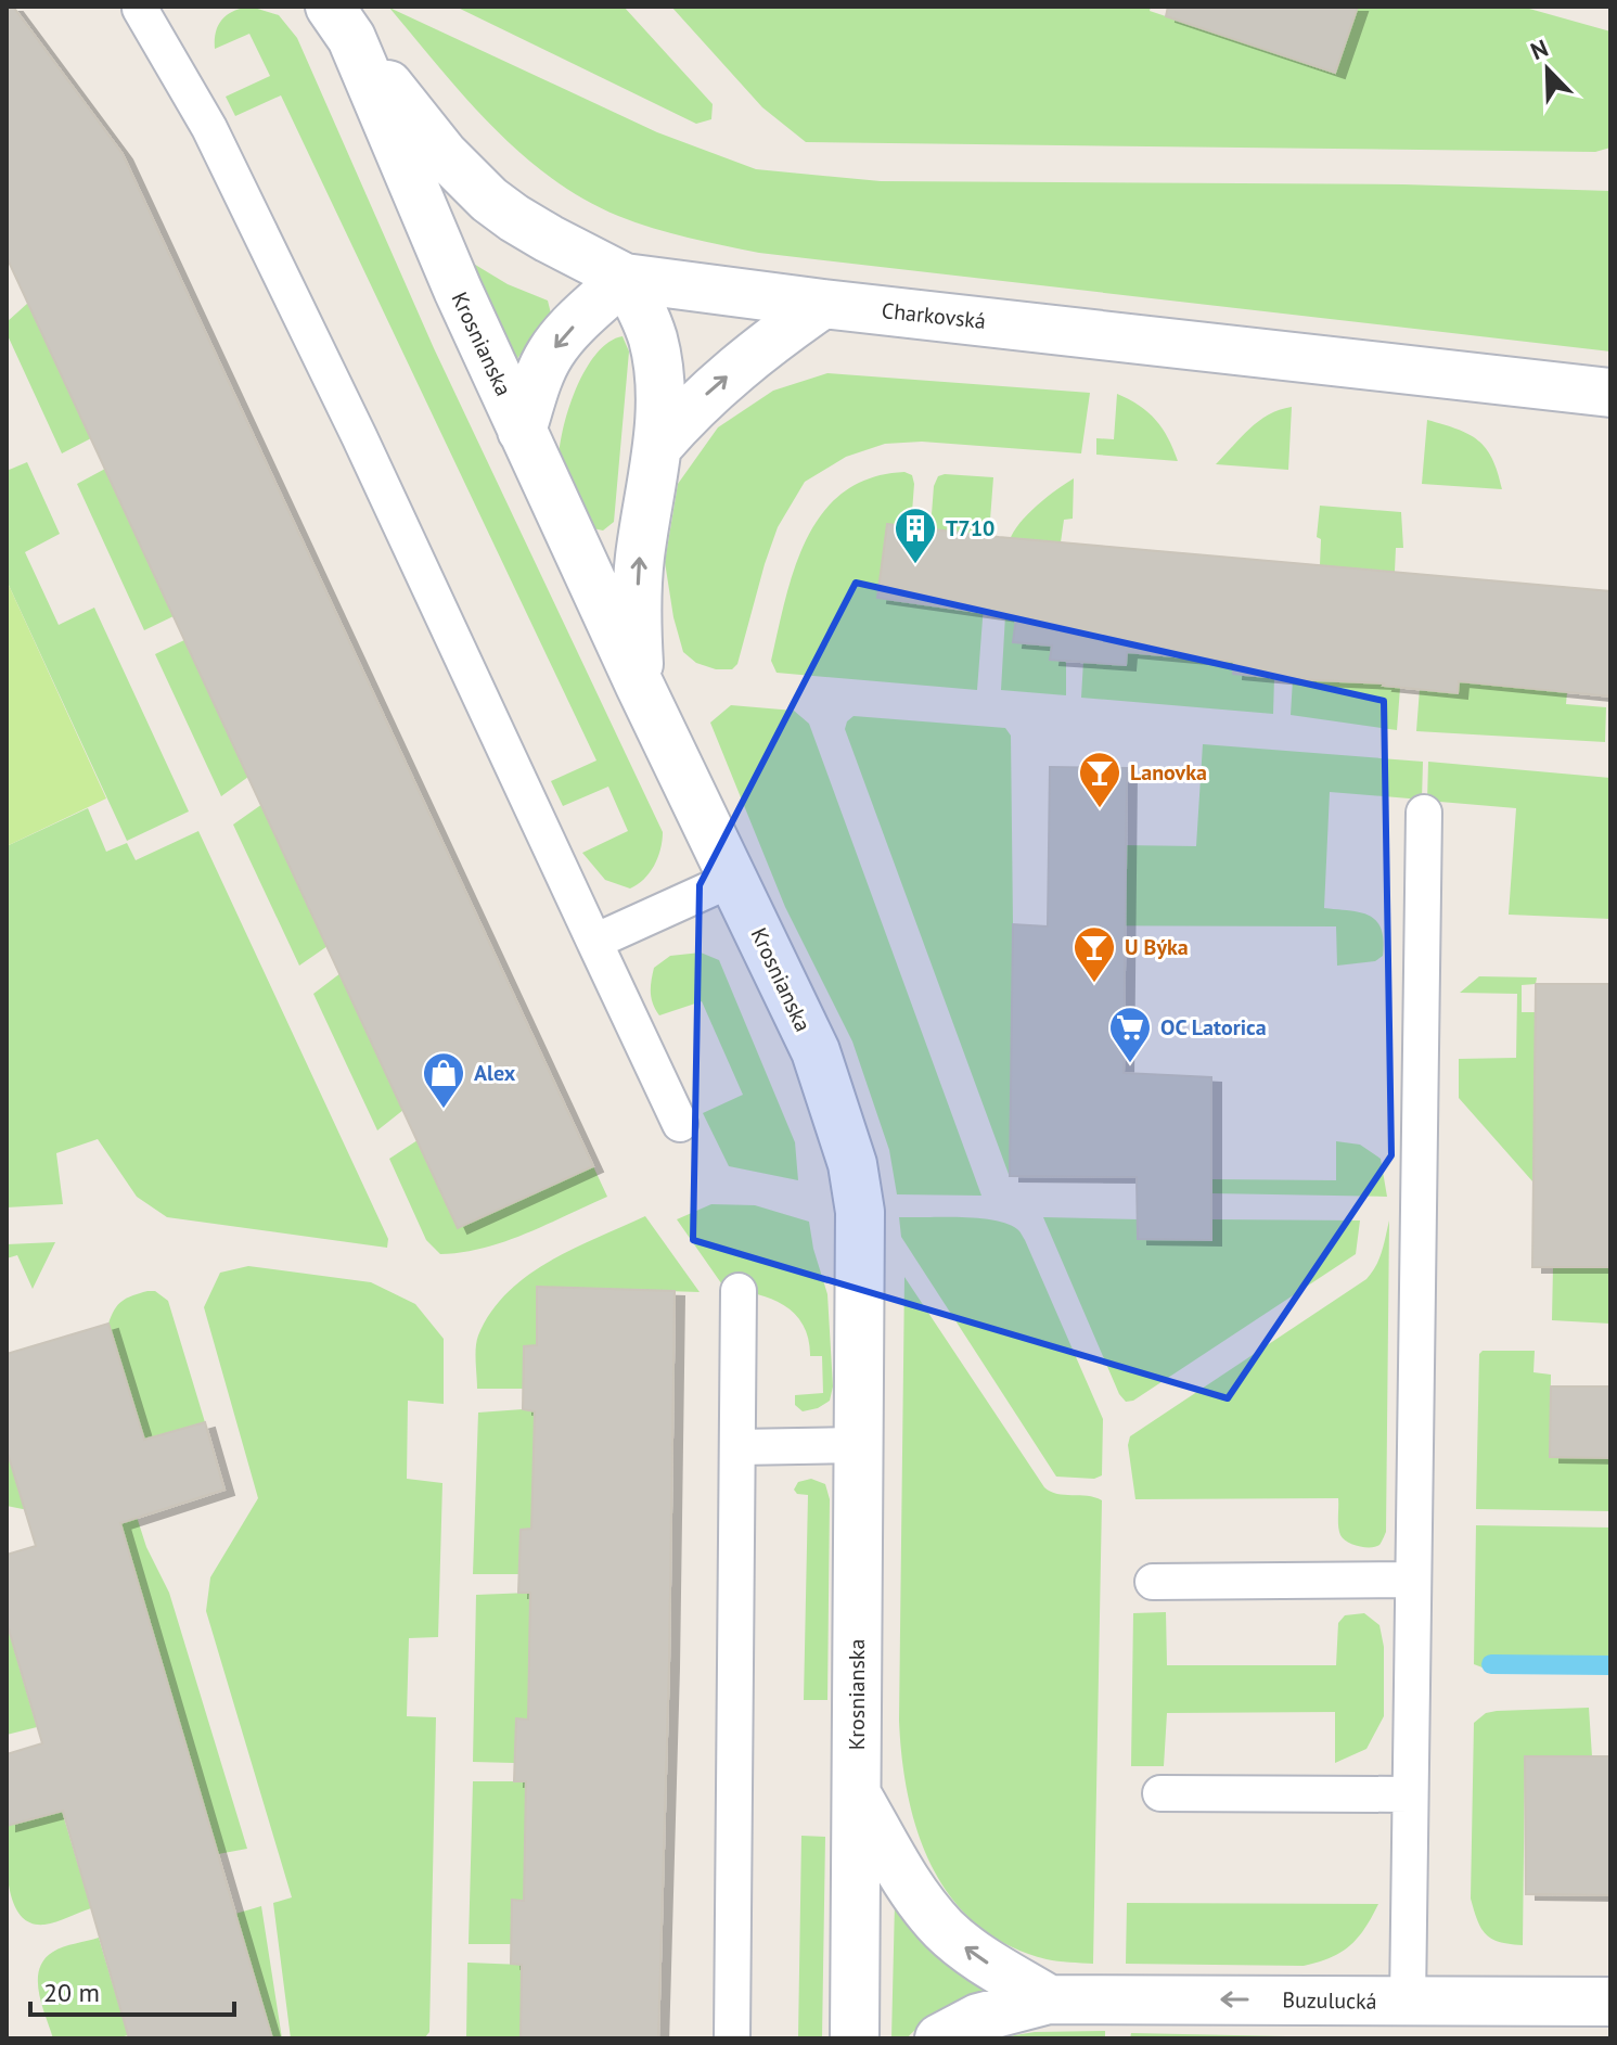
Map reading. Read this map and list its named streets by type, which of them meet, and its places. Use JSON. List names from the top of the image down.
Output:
{
  "streets": {
    "street": ["Charkovská", "Krosnianska", "Buzulucká"]
  },
  "crossings": [
    ["Charkovská", "Krosnianska"]
  ],
  "one_way": ["Buzulucká"],
  "places": {
    "building": ["T710"],
    "bar": ["Lanovka", "U Býka"],
    "supermarket": ["OC Latorica"],
    "shop": ["Alex"]
  },
  "scale_bar": "20 m",
  "north": "top left"
}
